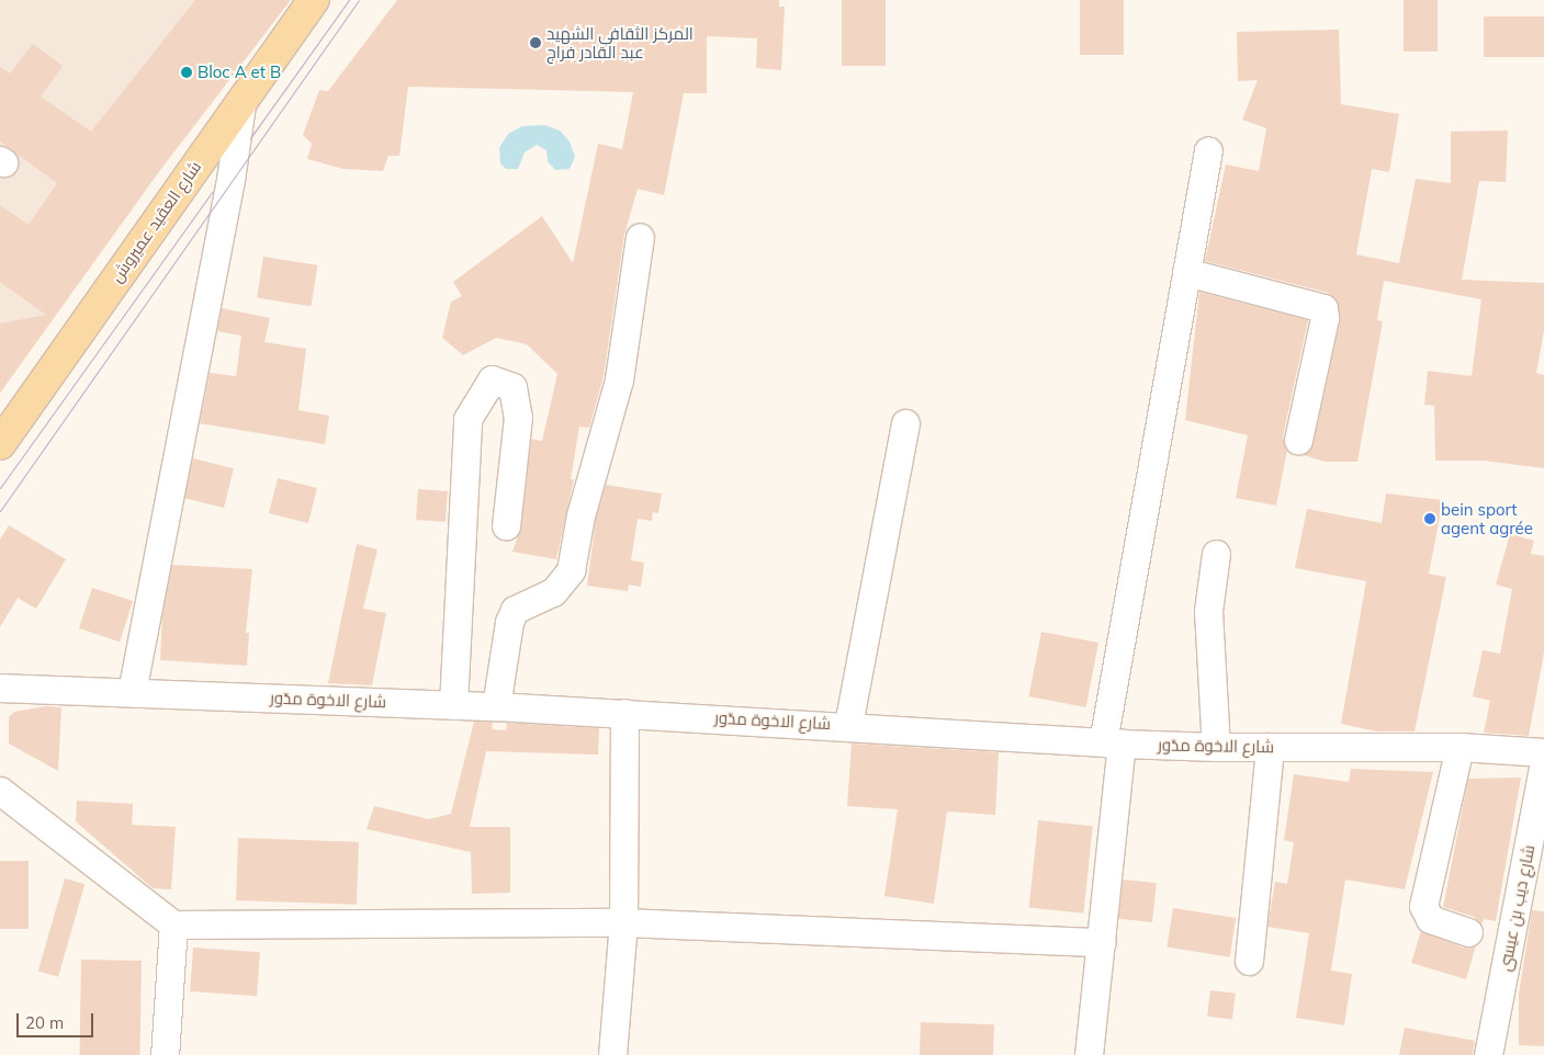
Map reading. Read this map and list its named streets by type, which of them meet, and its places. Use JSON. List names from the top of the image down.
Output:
{
  "streets": {
    "main road": ["شارع العقيد عميروش"],
    "street": ["شارع الاخوة مدّور", "شارع ديب بن عيسى"]
  },
  "places": ["المركز الثقافي الشهيد عبد القادر فراج", "Bloc A et B", "bein sport agent agrée"],
  "scale_bar": "20 m"
}
